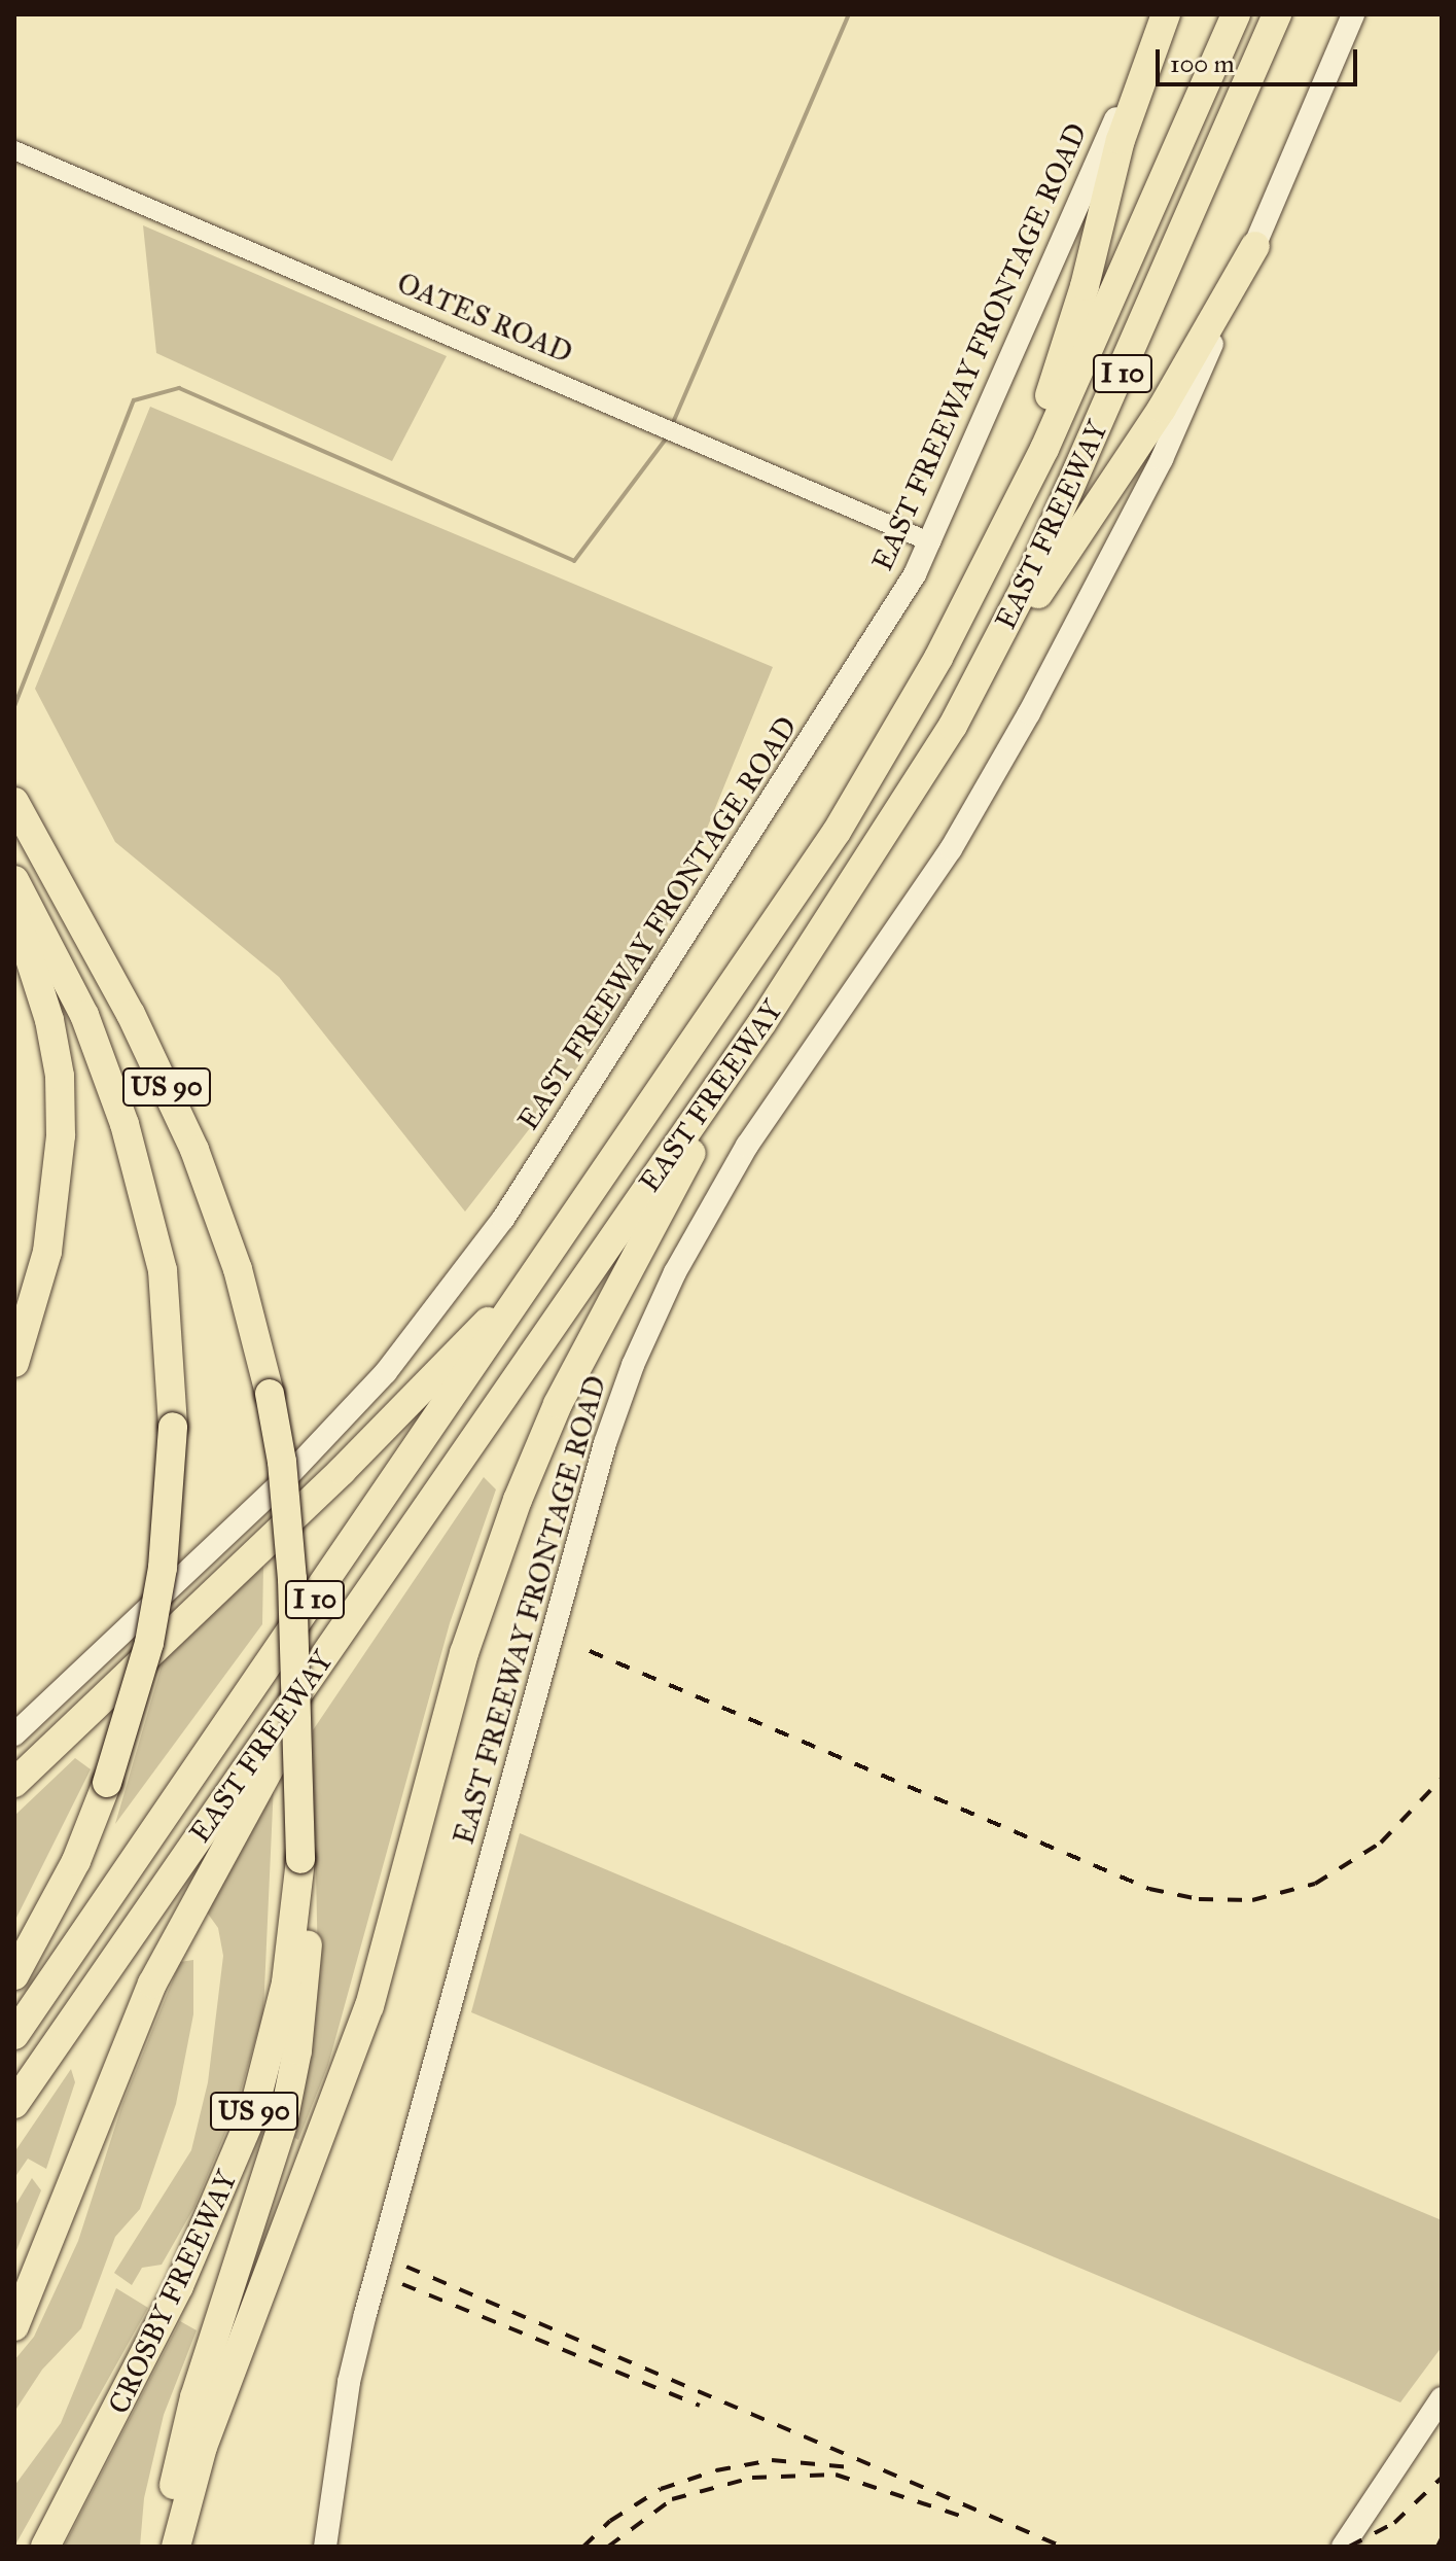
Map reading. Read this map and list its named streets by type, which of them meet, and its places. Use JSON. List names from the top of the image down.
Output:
{
  "streets": {
    "highway": [
      "I 10",
      "EAST FREEWAY",
      "US 90",
      "CROSBY FREEWAY"
    ],
    "main road": ["EAST FREEWAY FRONTAGE ROAD"],
    "street": ["OATES ROAD"]
  },
  "crossings": [
    ["OATES ROAD", "EAST FREEWAY FRONTAGE ROAD"]
  ],
  "scale_bar": "100 m"
}
